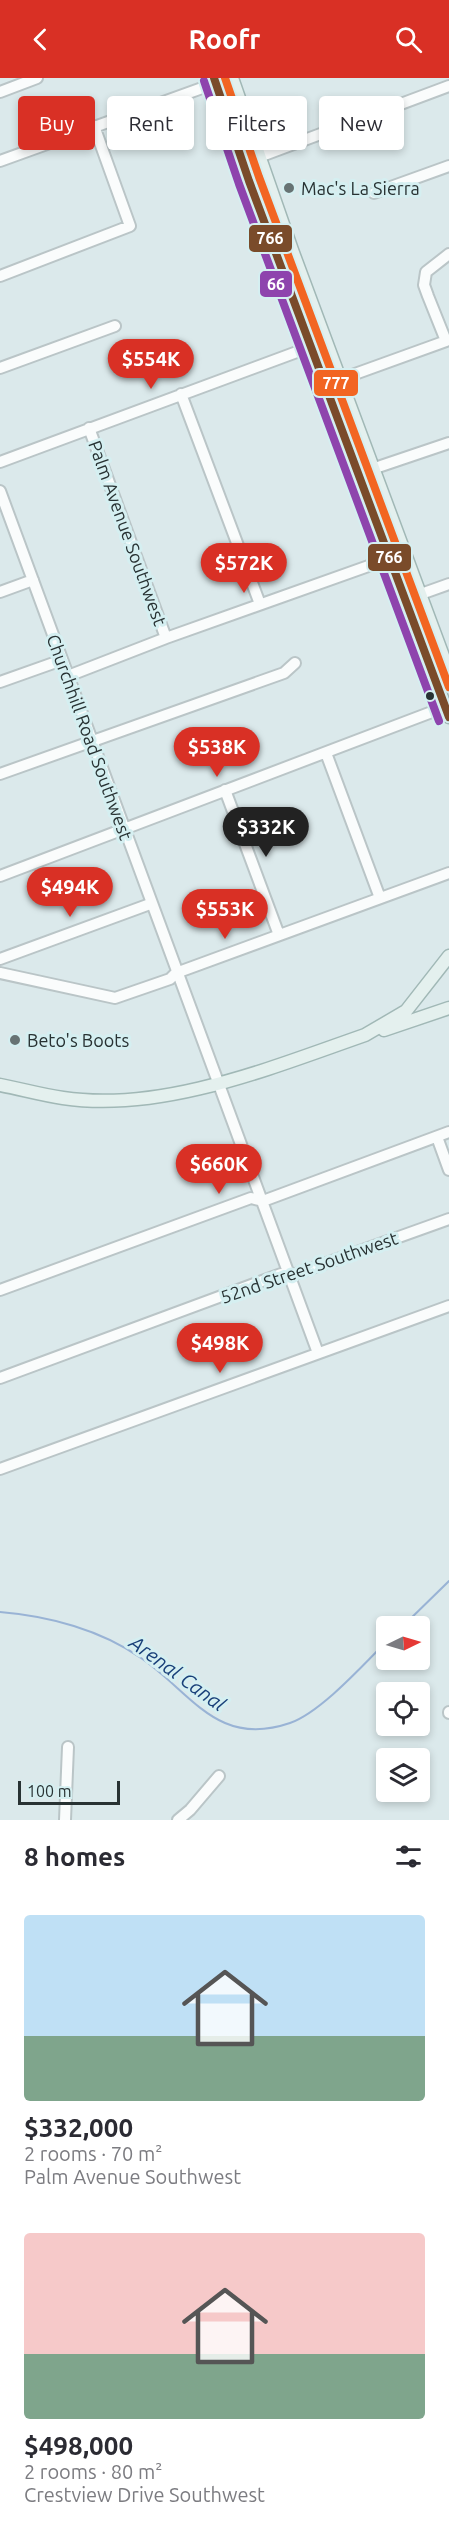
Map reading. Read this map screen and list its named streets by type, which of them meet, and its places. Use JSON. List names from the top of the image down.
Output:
{
  "streets": {
    "street": ["Palm Avenue Southwest", "Churchhill Road Southwest", "52nd Street Southwest"]
  },
  "crossings": [
    ["Churchhill Road Southwest", "52nd Street Southwest"]
  ],
  "water": ["Arenal Canal"],
  "places": ["Mac's La Sierra", "Beto's Boots"],
  "lines": ["transit line 766", "transit line 777", "transit line 66"],
  "scale_bar": "100 m",
  "north": "right",
  "page": {
    "header": "Roofr",
    "chip": [
      "Buy",
      "Rent",
      "Filters",
      "New"
    ],
    "price": [
      "$554K",
      "$572K",
      "$538K",
      "$332K",
      "$494K",
      "$553K",
      "$660K",
      "$498K"
    ],
    "scale": "100 m",
    "heading": "8 homes",
    "list": [
      {
        "name": "$332,000",
        "note": "2 rooms · 70 m² · Palm Avenue Southwest"
      },
      {
        "name": "$498,000",
        "note": "2 rooms · 80 m² · Crestview Drive Southwest"
      }
    ]
  }
}
